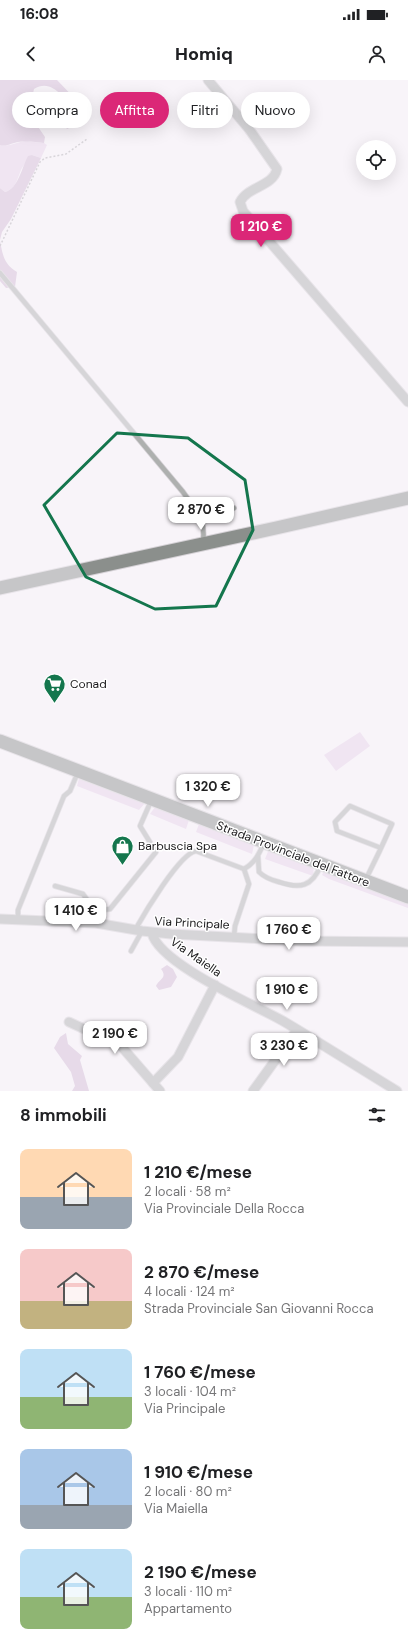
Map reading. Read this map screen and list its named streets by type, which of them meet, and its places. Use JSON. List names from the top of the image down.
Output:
{
  "streets": {
    "main road": ["Strada Provinciale del Fattore"],
    "street": ["Via Principale", "Via Maiella"]
  },
  "crossings": [
    ["Via Principale", "Via Maiella"]
  ],
  "places": {
    "supermarket": ["Conad"],
    "shop": ["Barbuscia Spa"]
  },
  "page": {
    "status": "16:08",
    "header": "Homiq",
    "chip": [
      "Compra",
      "Affitta",
      "Filtri",
      "Nuovo"
    ],
    "price": [
      "1 210 €",
      "2 870 €",
      "1 320 €",
      "1 410 €",
      "1 760 €",
      "1 910 €",
      "2 190 €",
      "3 230 €"
    ],
    "heading": "8 immobili",
    "list": [
      {
        "name": "1 210 €/mese",
        "note": "2 locali · 58 m² · Via Provinciale Della Rocca"
      },
      {
        "name": "2 870 €/mese",
        "note": "4 locali · 124 m² · Strada Provinciale San Giovanni Rocca"
      },
      {
        "name": "1 760 €/mese",
        "note": "3 locali · 104 m² · Via Principale"
      },
      {
        "name": "1 910 €/mese",
        "note": "2 locali · 80 m² · Via Maiella"
      },
      {
        "name": "2 190 €/mese",
        "note": "3 locali · 110 m² · Appartamento"
      }
    ]
  }
}
